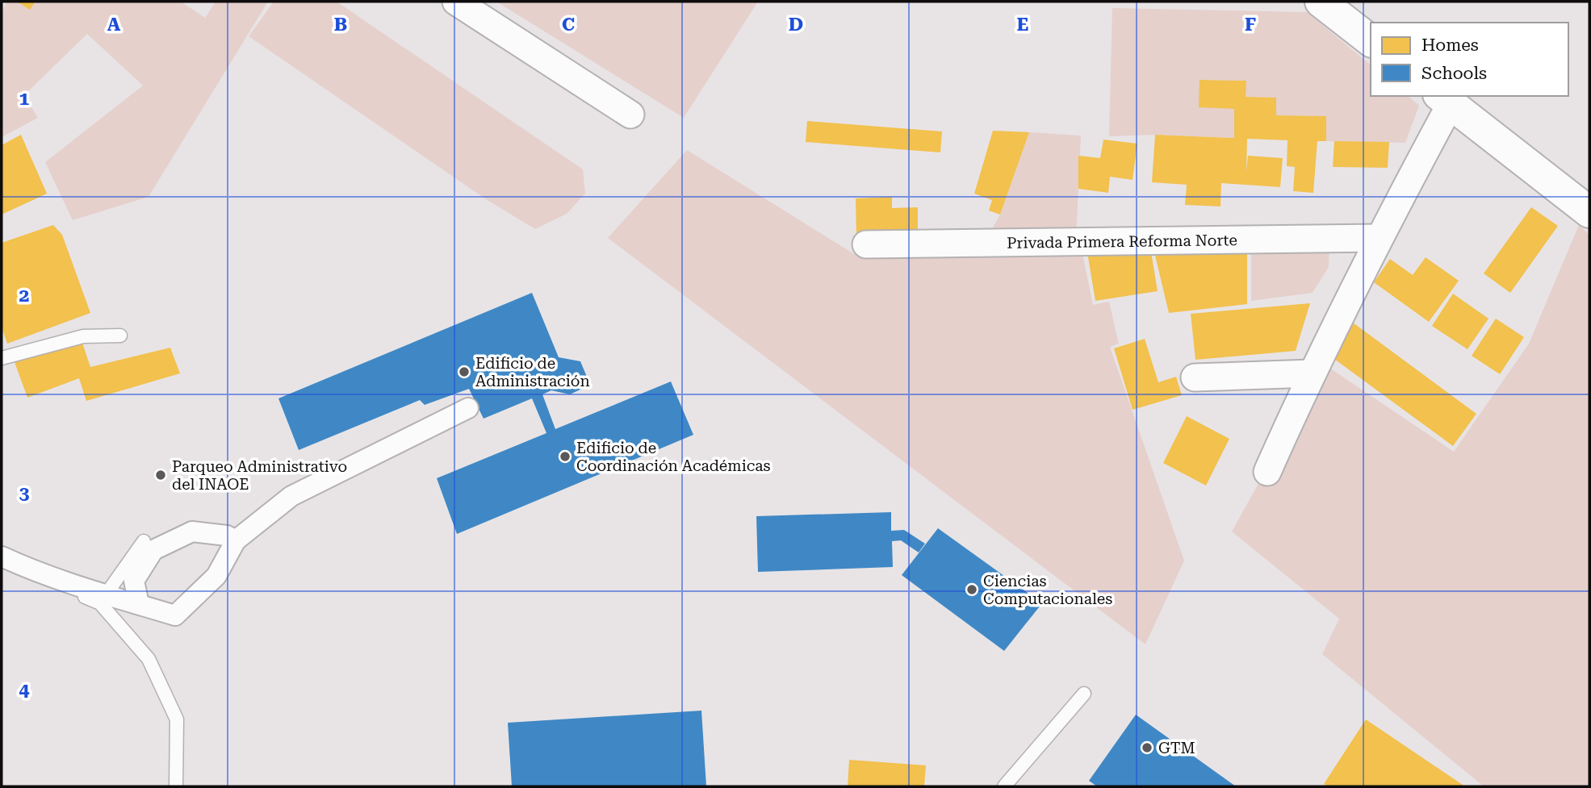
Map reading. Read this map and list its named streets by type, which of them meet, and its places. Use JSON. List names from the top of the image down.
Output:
{
  "streets": {
    "street": ["Privada Primera Reforma Norte"]
  },
  "places": [
    "Edificio de Administración",
    "Edificio de Coordinación Académicas",
    "Parqueo Administrativo del INAOE",
    "Ciencias Computacionales",
    "GTM"
  ],
  "legend": ["Homes", "Schools"],
  "grid": {
    "columns": [
      "A",
      "B",
      "C",
      "D",
      "E",
      "F"
    ],
    "rows": [
      "1",
      "2",
      "3",
      "4"
    ]
  }
}
